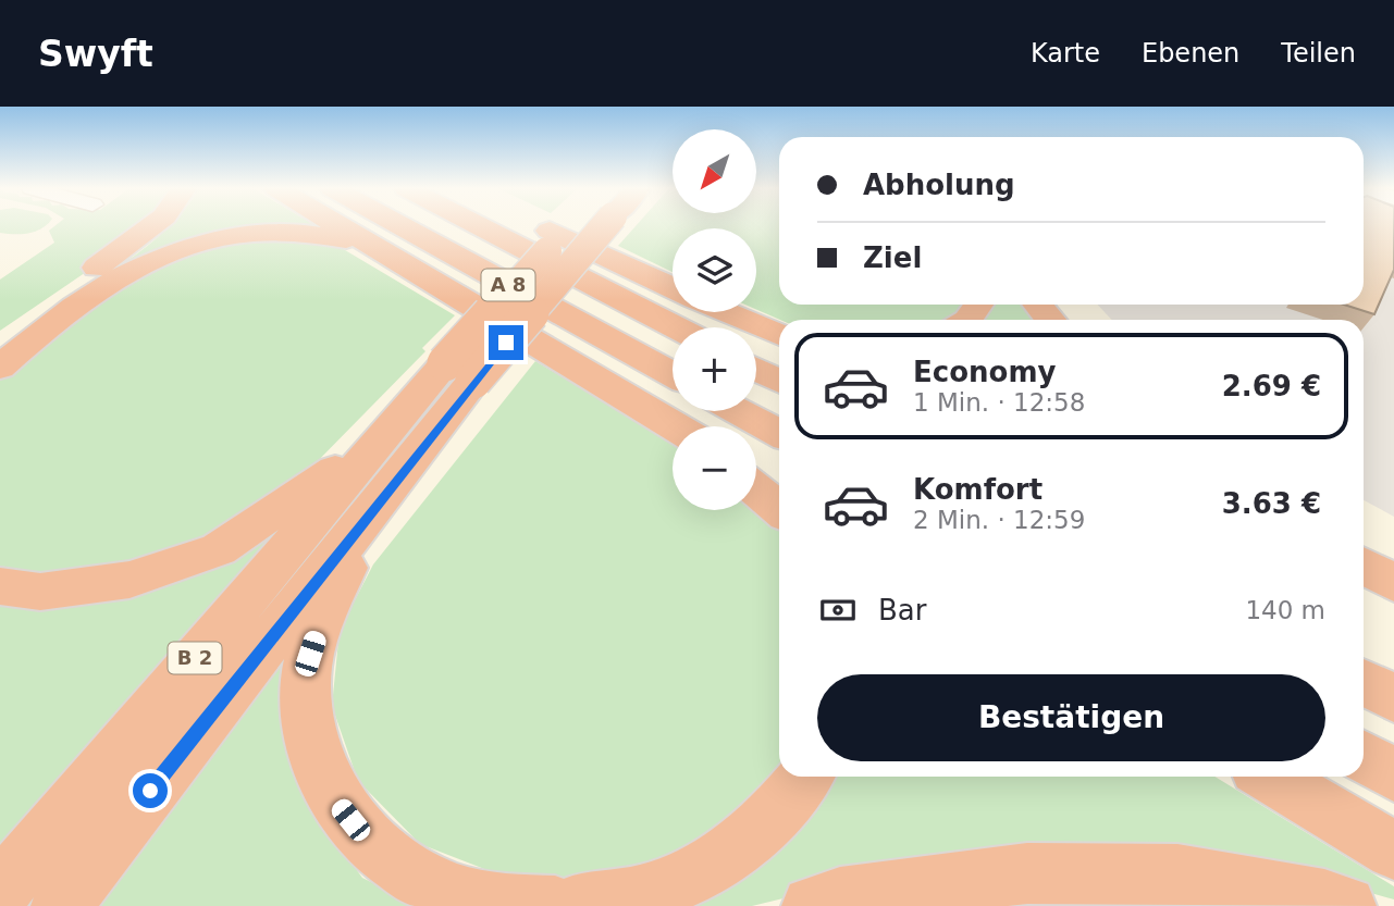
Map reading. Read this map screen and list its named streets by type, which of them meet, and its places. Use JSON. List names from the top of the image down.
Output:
{
  "streets": {
    "highway": ["A 8", "B 2"]
  },
  "north": "bottom left",
  "page": {
    "header": "Swyft",
    "nav": ["Karte", "Ebenen", "Teilen"],
    "map_buttons": ["+", "−"],
    "banner": ["Abholung", "Ziel"],
    "list": [
      {
        "name": "Economy",
        "note": "1 Min. · 12:58",
        "value": "2.69 €"
      },
      {
        "name": "Komfort",
        "note": "2 Min. · 12:59",
        "value": "3.63 €"
      }
    ],
    "pay": ["Bar", "140 m"],
    "buttons": "Bestätigen"
  }
}
